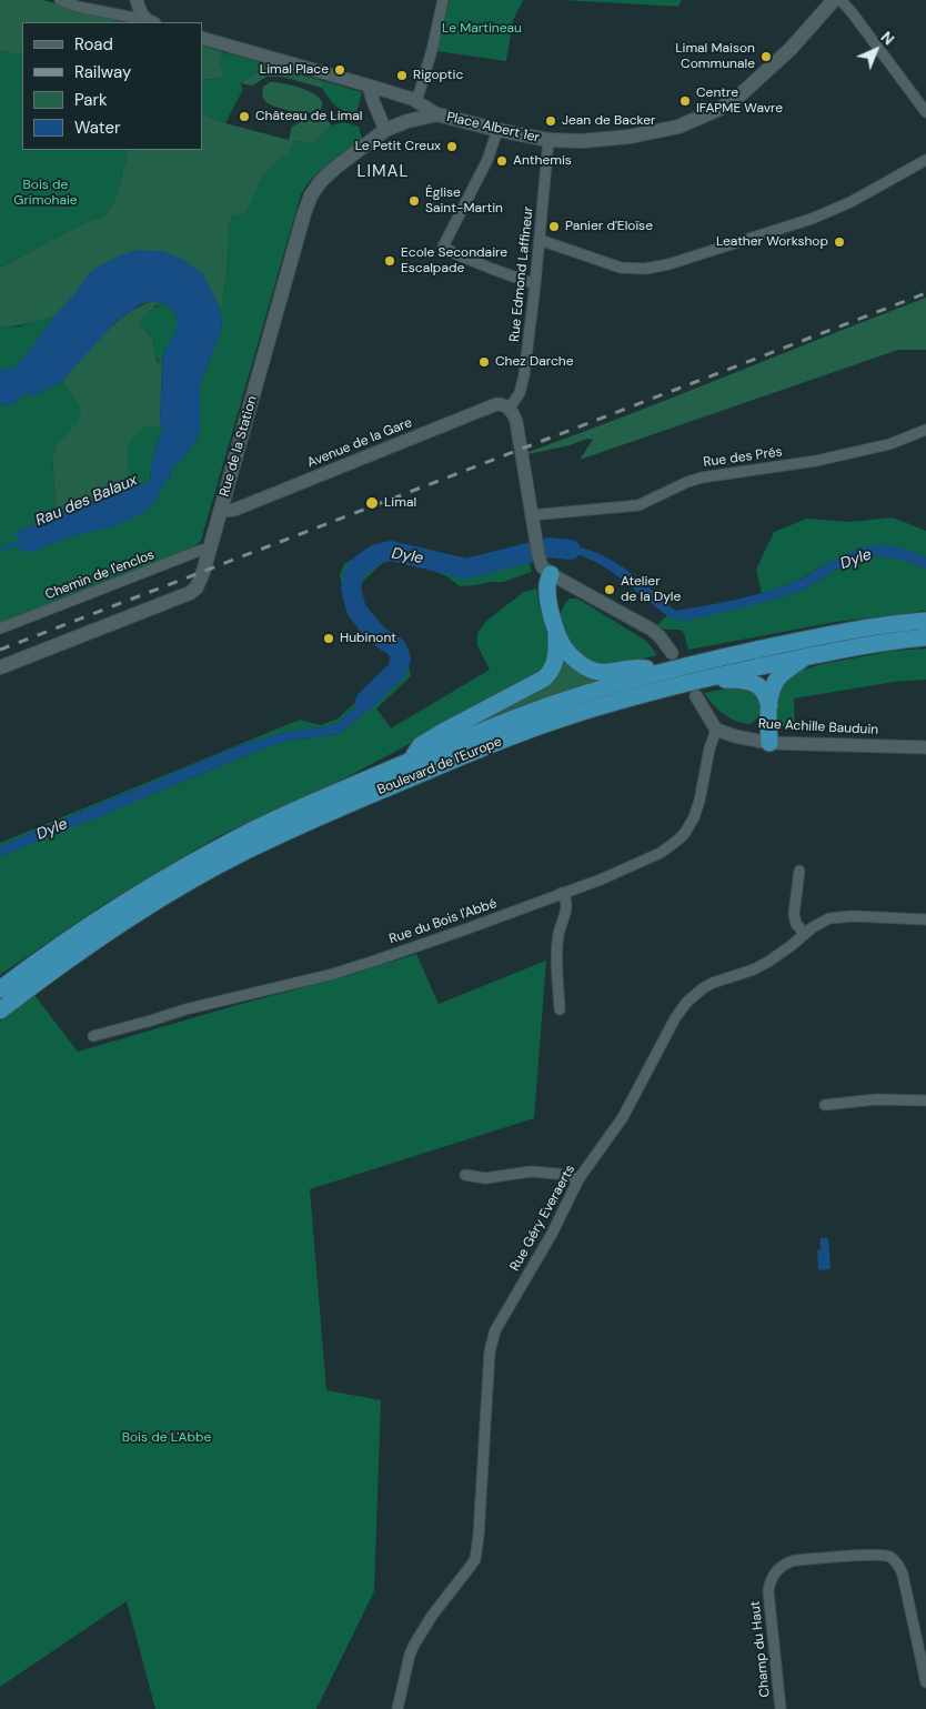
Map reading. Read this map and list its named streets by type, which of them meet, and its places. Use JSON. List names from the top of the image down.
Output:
{
  "streets": {
    "highway": ["Boulevard de l'Europe"],
    "main road": ["Place Albert 1er", "Rue de la Station"],
    "street": [
      "Rue Edmond Laffineur",
      "Avenue de la Gare",
      "Rue des Prés",
      "Chemin de l'enclos",
      "Rue Achille Bauduin",
      "Rue du Bois l'Abbé",
      "Rue Géry Everaerts",
      "Champ du Haut"
    ]
  },
  "crossings": [
    ["Place Albert 1er", "Rue Edmond Laffineur"],
    ["Place Albert 1er", "Rue de la Station"],
    ["Rue Edmond Laffineur", "Avenue de la Gare"],
    ["Avenue de la Gare", "Rue de la Station"],
    ["Rue de la Station", "Chemin de l'enclos"],
    ["Rue Achille Bauduin", "Rue du Bois l'Abbé"]
  ],
  "districts": ["LIMAL"],
  "water": ["Rau des Balaux", "Dyle"],
  "parks": ["Le Martineau", "Bois de Grimohaie", "Bois de L'Abbe"],
  "places": [
    "Limal Maison Communale",
    "Limal Place",
    "Rigoptic",
    "Centre IFAPME Wavre",
    "Château de Limal",
    "Jean de Backer",
    "Le Petit Creux",
    "Anthemis",
    "Église Saint-Martin",
    "Panier d'Eloïse",
    "Leather Workshop",
    "Ecole Secondaire Escalpade",
    "Chez Darche",
    "Limal",
    "Atelier de la Dyle",
    "Hubinont"
  ],
  "legend": [
    "Road",
    "Railway",
    "Park",
    "Water"
  ],
  "north": "top right"
}
